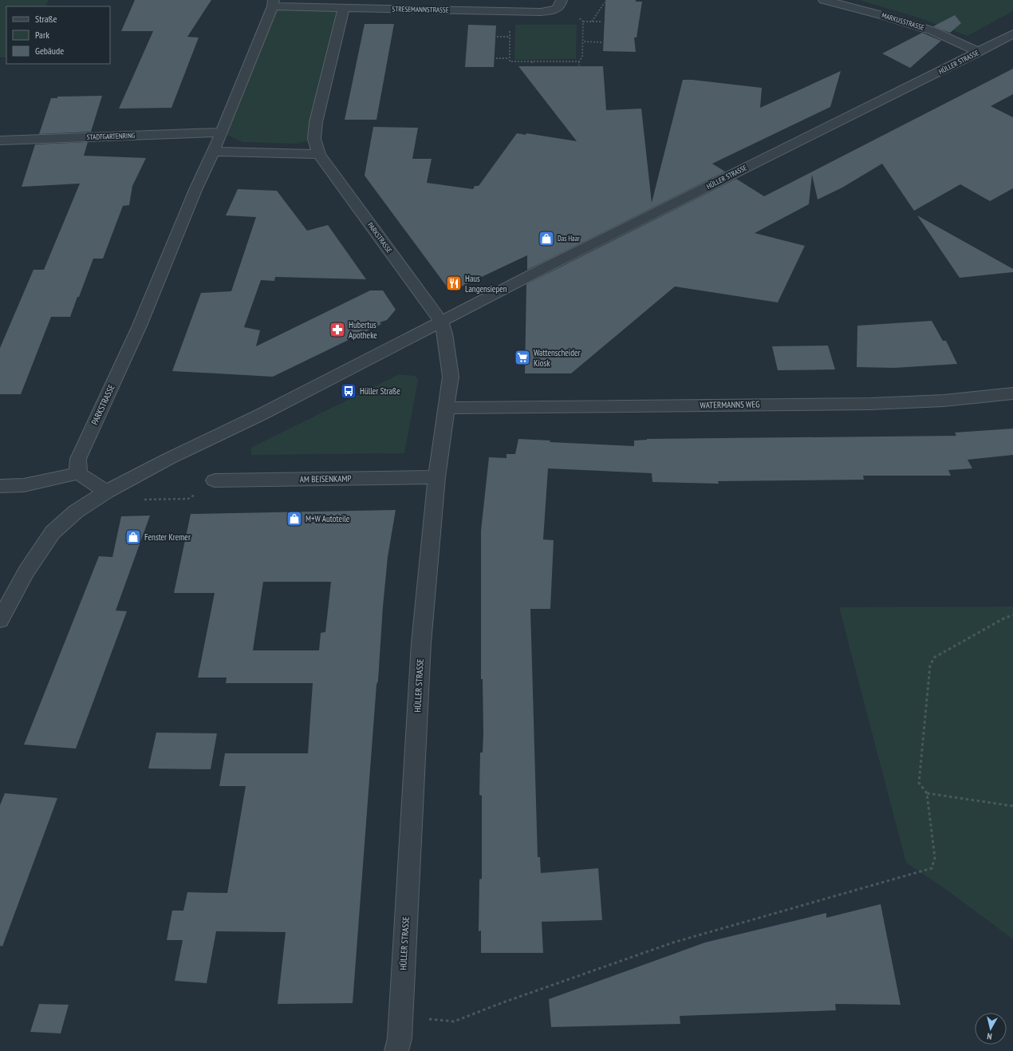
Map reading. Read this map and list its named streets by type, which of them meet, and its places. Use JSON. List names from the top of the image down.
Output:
{
  "streets": {
    "street": [
      "STRESEMANNSTRASSE",
      "MARKUSSTRASSE",
      "HÜLLER STRASSE",
      "STADTGARTENRING",
      "PARKSTRASSE",
      "WATERMANNS WEG",
      "AM BEISENKAMP"
    ]
  },
  "crossings": [
    ["STRESEMANNSTRASSE", "PARKSTRASSE"],
    ["MARKUSSTRASSE", "HÜLLER STRASSE"],
    ["HÜLLER STRASSE", "PARKSTRASSE"],
    ["HÜLLER STRASSE", "WATERMANNS WEG"],
    ["HÜLLER STRASSE", "AM BEISENKAMP"],
    ["STADTGARTENRING", "PARKSTRASSE"]
  ],
  "places": {
    "shop": ["Das Haar", "M+W Autoteile", "Fenster Kremer"],
    "restaurant": ["Haus Langensiepen"],
    "pharmacy": ["Hubertus Apotheke"],
    "supermarket": ["Wattenscheider Kiosk"],
    "bus stop": ["Hüller Straße"]
  },
  "legend": ["Straße", "Park", "Gebäude"],
  "north": "bottom"
}
